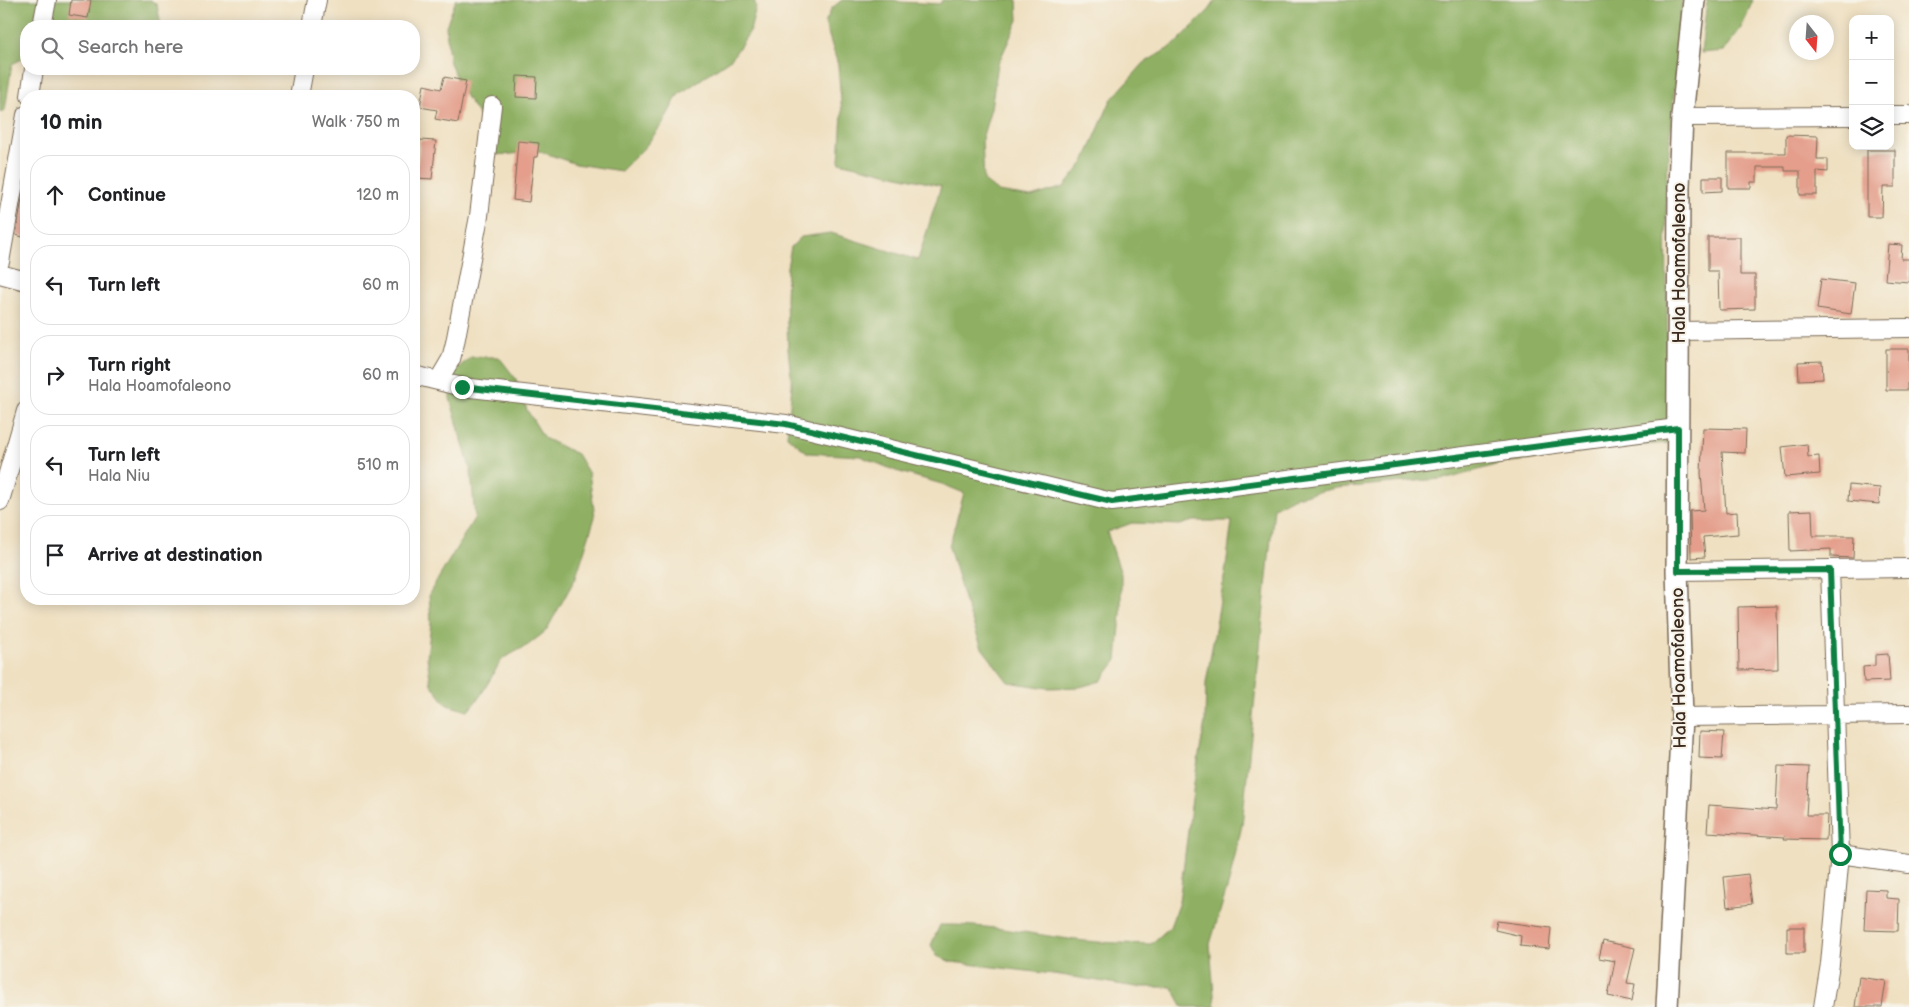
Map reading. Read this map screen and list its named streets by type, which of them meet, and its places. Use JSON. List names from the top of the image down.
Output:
{
  "streets": {
    "street": ["Hala Hoamofaleono"]
  },
  "north": "bottom",
  "page": {
    "map_buttons": ["+", "−"],
    "search": "Search here",
    "heading": ["10 min", "Walk · 750 m"],
    "list": [
      ["Continue", "120 m"],
      ["Turn left", "60 m"],
      ["Turn right", "Hala Hoamofaleono", "60 m"],
      ["Turn left", "Hala Niu", "510 m"],
      "Arrive at destination"
    ]
  }
}
